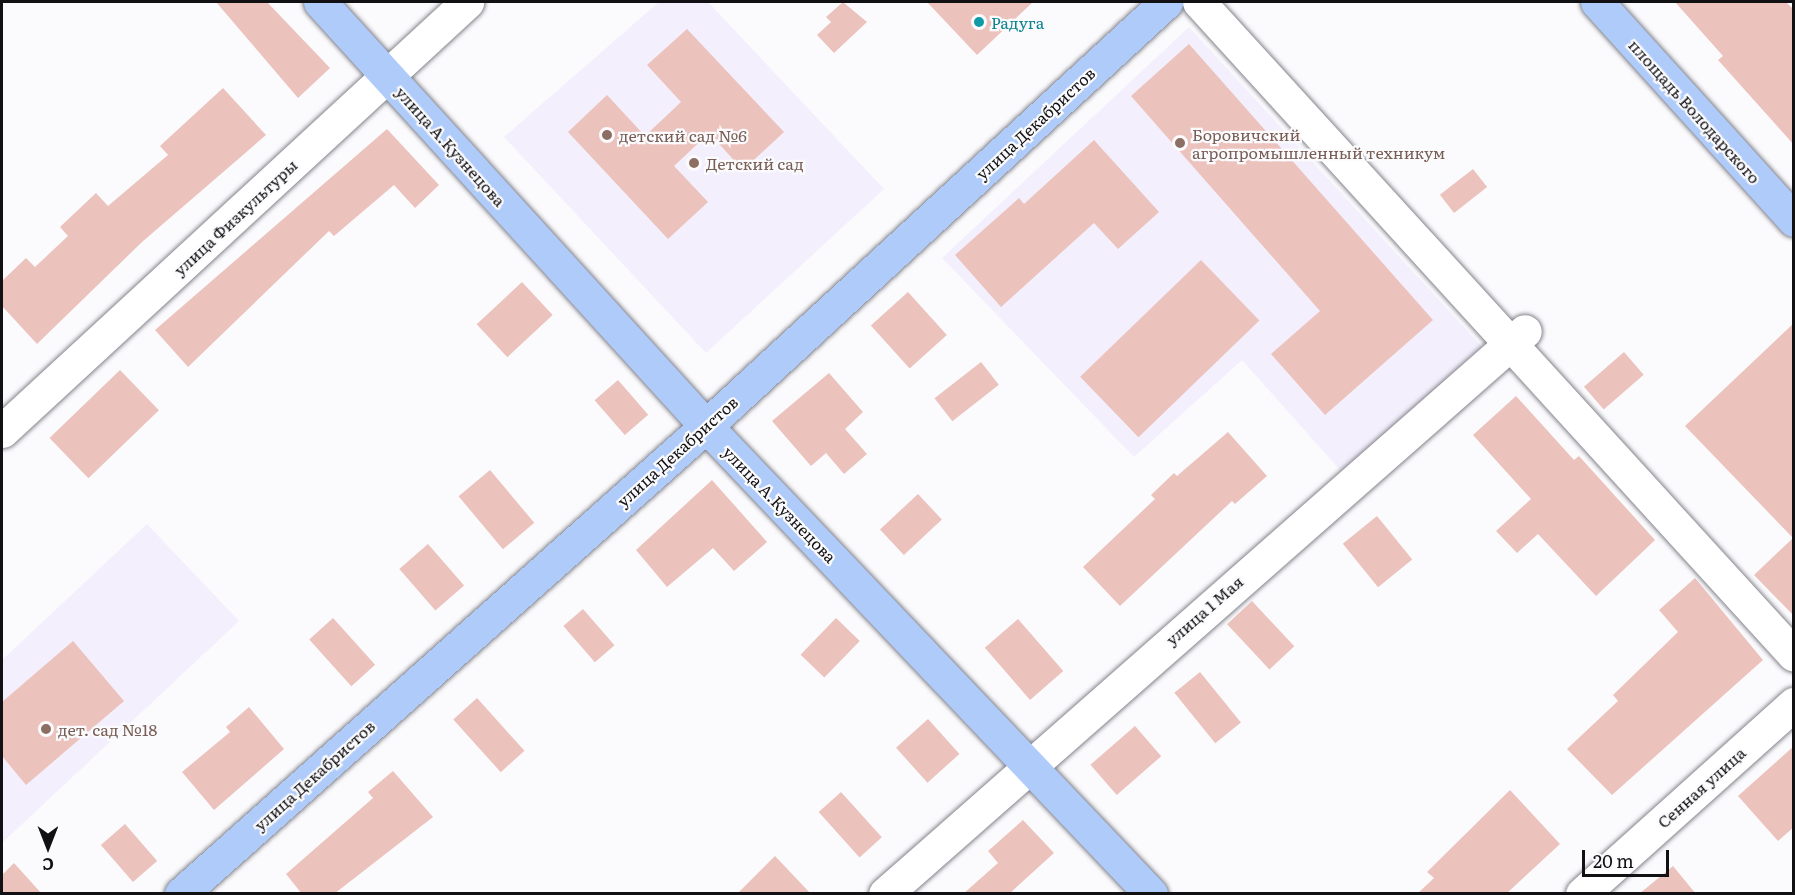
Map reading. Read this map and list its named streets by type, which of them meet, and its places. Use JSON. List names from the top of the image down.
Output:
{
  "streets": {
    "main road": ["площадь Володарского", "улица Декабристов", "улица А.Кузнецова"],
    "street": ["улица Физкультуры", "улица 1 Мая", "Сенная улица"]
  },
  "crossings": [
    ["улица Декабристов", "улица А.Кузнецова"],
    ["улица А.Кузнецова", "улица Физкультуры"],
    ["улица А.Кузнецова", "улица 1 Мая"]
  ],
  "places": [
    "Радуга",
    "детский сад №6",
    "Боровичский агропромышленный техникум",
    "Детский сад",
    "дет. сад №18"
  ],
  "scale_bar": "20 m",
  "north": "bottom"
}
